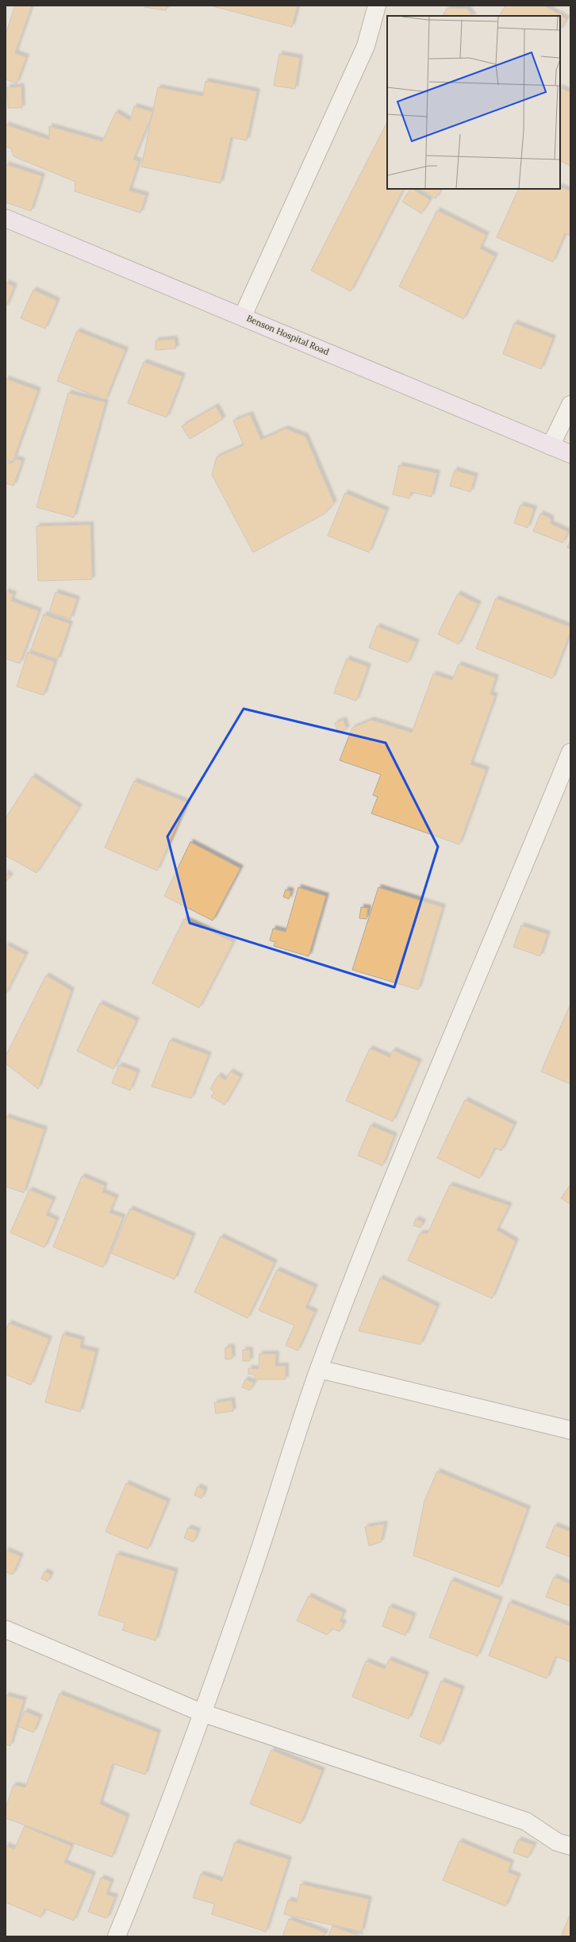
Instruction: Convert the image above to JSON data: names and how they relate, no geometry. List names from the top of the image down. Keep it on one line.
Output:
{"streets":{"street":["Benson Hospital Road"]}}
